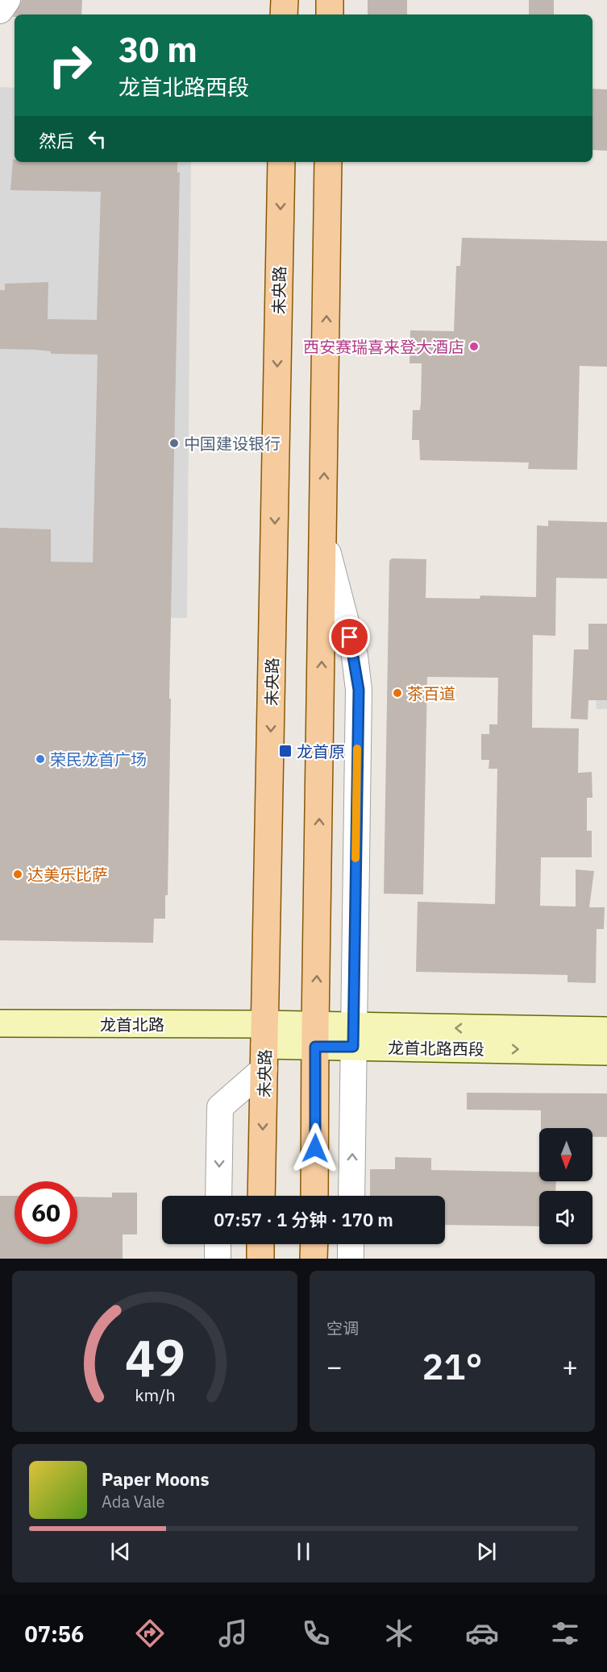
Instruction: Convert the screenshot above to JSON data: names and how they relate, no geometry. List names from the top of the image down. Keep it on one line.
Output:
{"streets":{"main road":["未央路"],"street":["龙首北路","龙首北路西段"]},"crossings":[["未央路","龙首北路"],["未央路","龙首北路西段"],["龙首北路","龙首北路西段"]],"places":{"other":["西安赛瑞喜来登大酒店","中国建设银行","茶百道","荣民龙首广场","达美乐比萨"],"transit":["龙首原"]},"north":"bottom","page":{"turn":["30 m","龙首北路西段"],"then":"然后","limit":"60","trip":"07:57 · 1 分钟 · 170 m","tile":"空调","heat":["−","21°","+"],"song":["Paper Moons","Ada Vale"],"tabs":"07:56","gauge":["49","km/h"]}}
